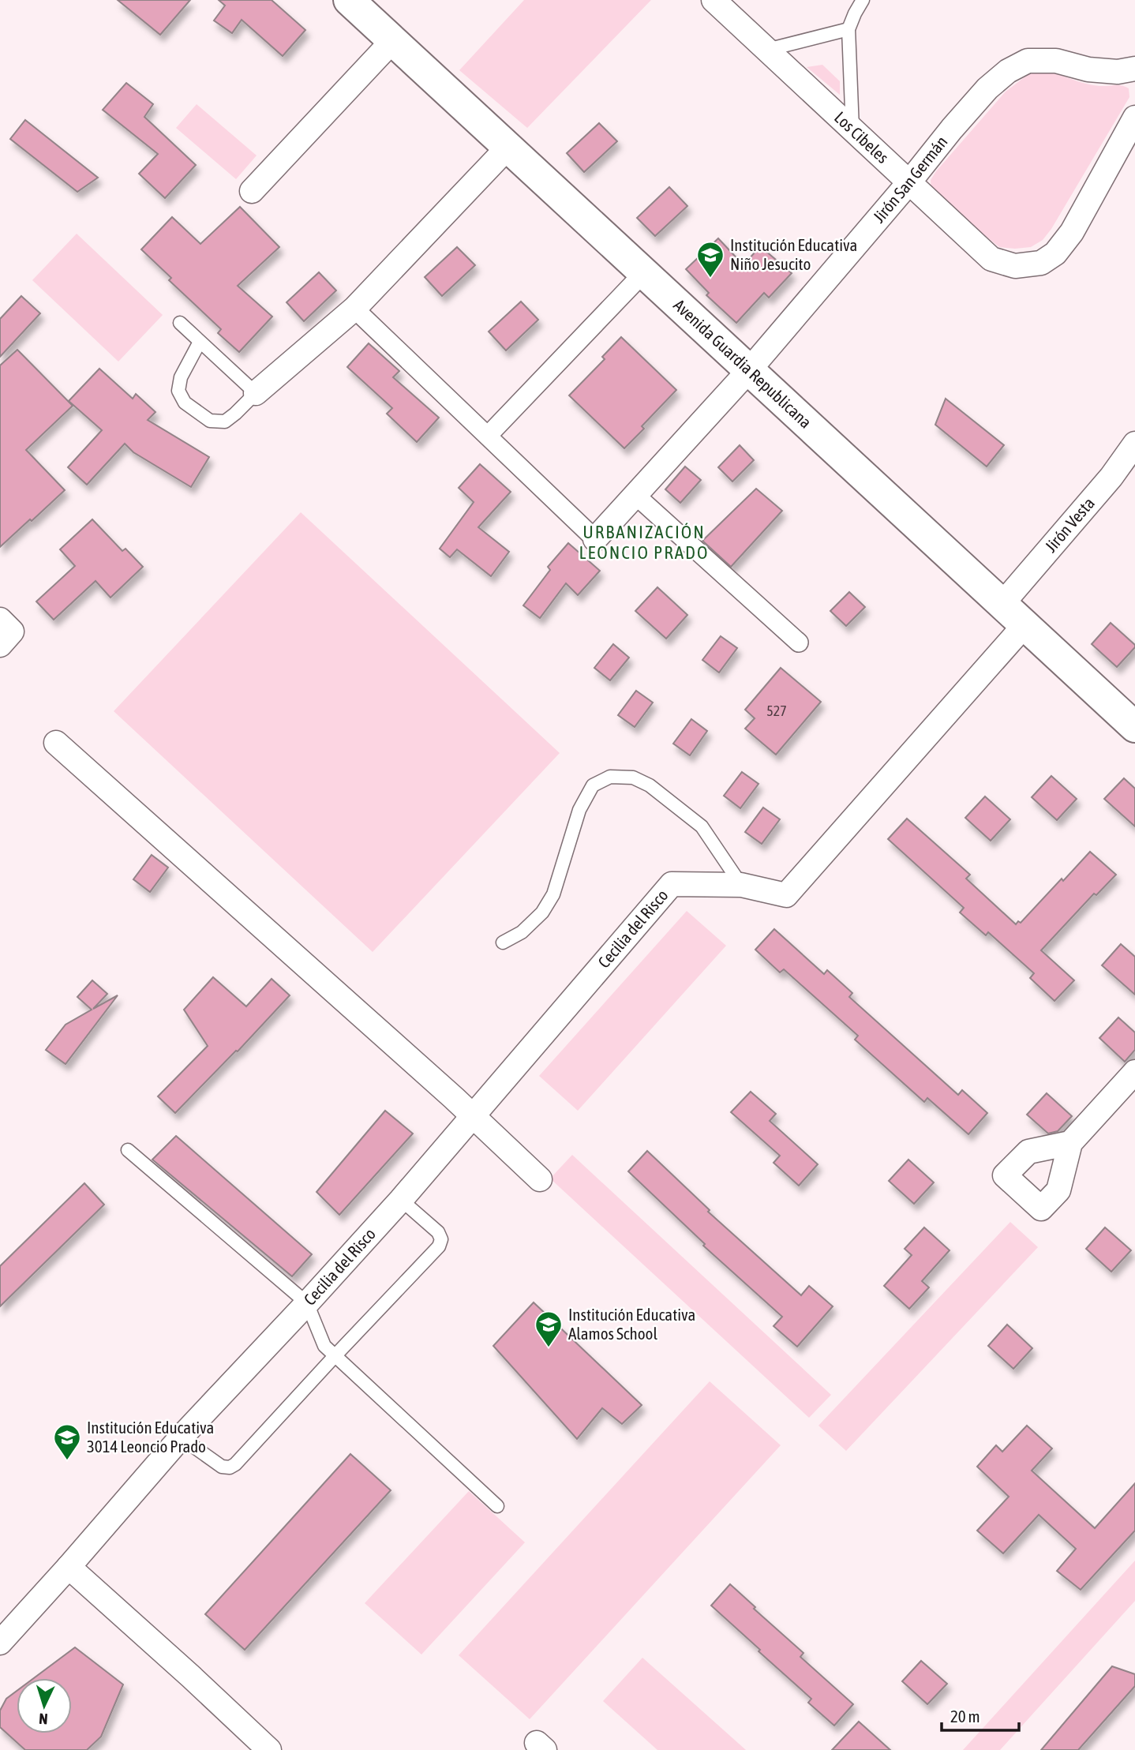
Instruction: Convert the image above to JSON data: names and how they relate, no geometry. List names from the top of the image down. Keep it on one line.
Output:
{"streets":{"street":["Los Cibeles","Jirón San Germán","Avenida Guardia Republicana","Jirón Vesta","Cecilia del Risco"]},"crossings":[["Los Cibeles","Jirón San Germán"],["Jirón San Germán","Avenida Guardia Republicana"],["Avenida Guardia Republicana","Jirón Vesta"]],"districts":["URBANIZACIÓN LEONCIO PRADO"],"places":{"school or university":["Institución Educativa Niño Jesucito","Institución Educativa Alamos School","Institución Educativa 3014 Leoncio Prado"]},"house_numbers":["527"],"scale_bar":"20 m","north":"bottom"}
